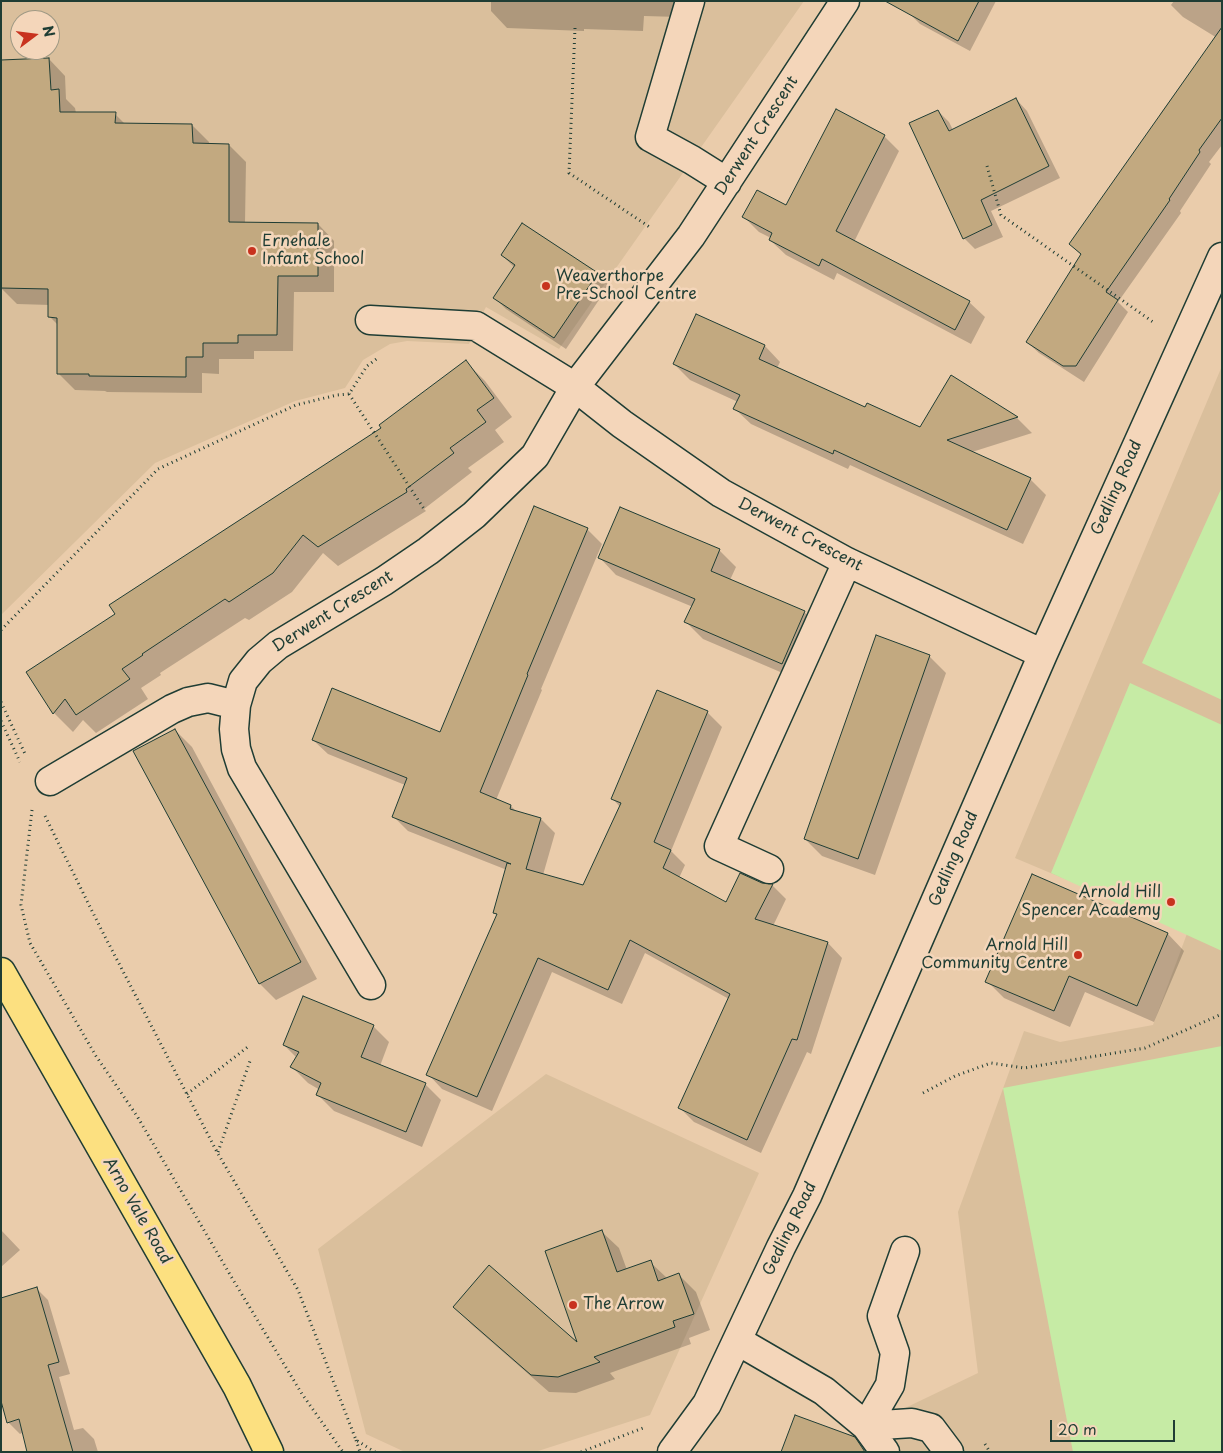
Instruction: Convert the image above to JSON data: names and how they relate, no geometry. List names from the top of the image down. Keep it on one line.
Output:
{"streets":{"main road":["Arno Vale Road"],"street":["Derwent Crescent","Gedling Road"]},"crossings":[["Derwent Crescent","Gedling Road"]],"places":["Ernehale Infant School","Weaverthorpe Pre-School Centre","Arnold Hill Spencer Academy","Arnold Hill Community Centre","The Arrow"],"scale_bar":"20 m","north":"right"}
